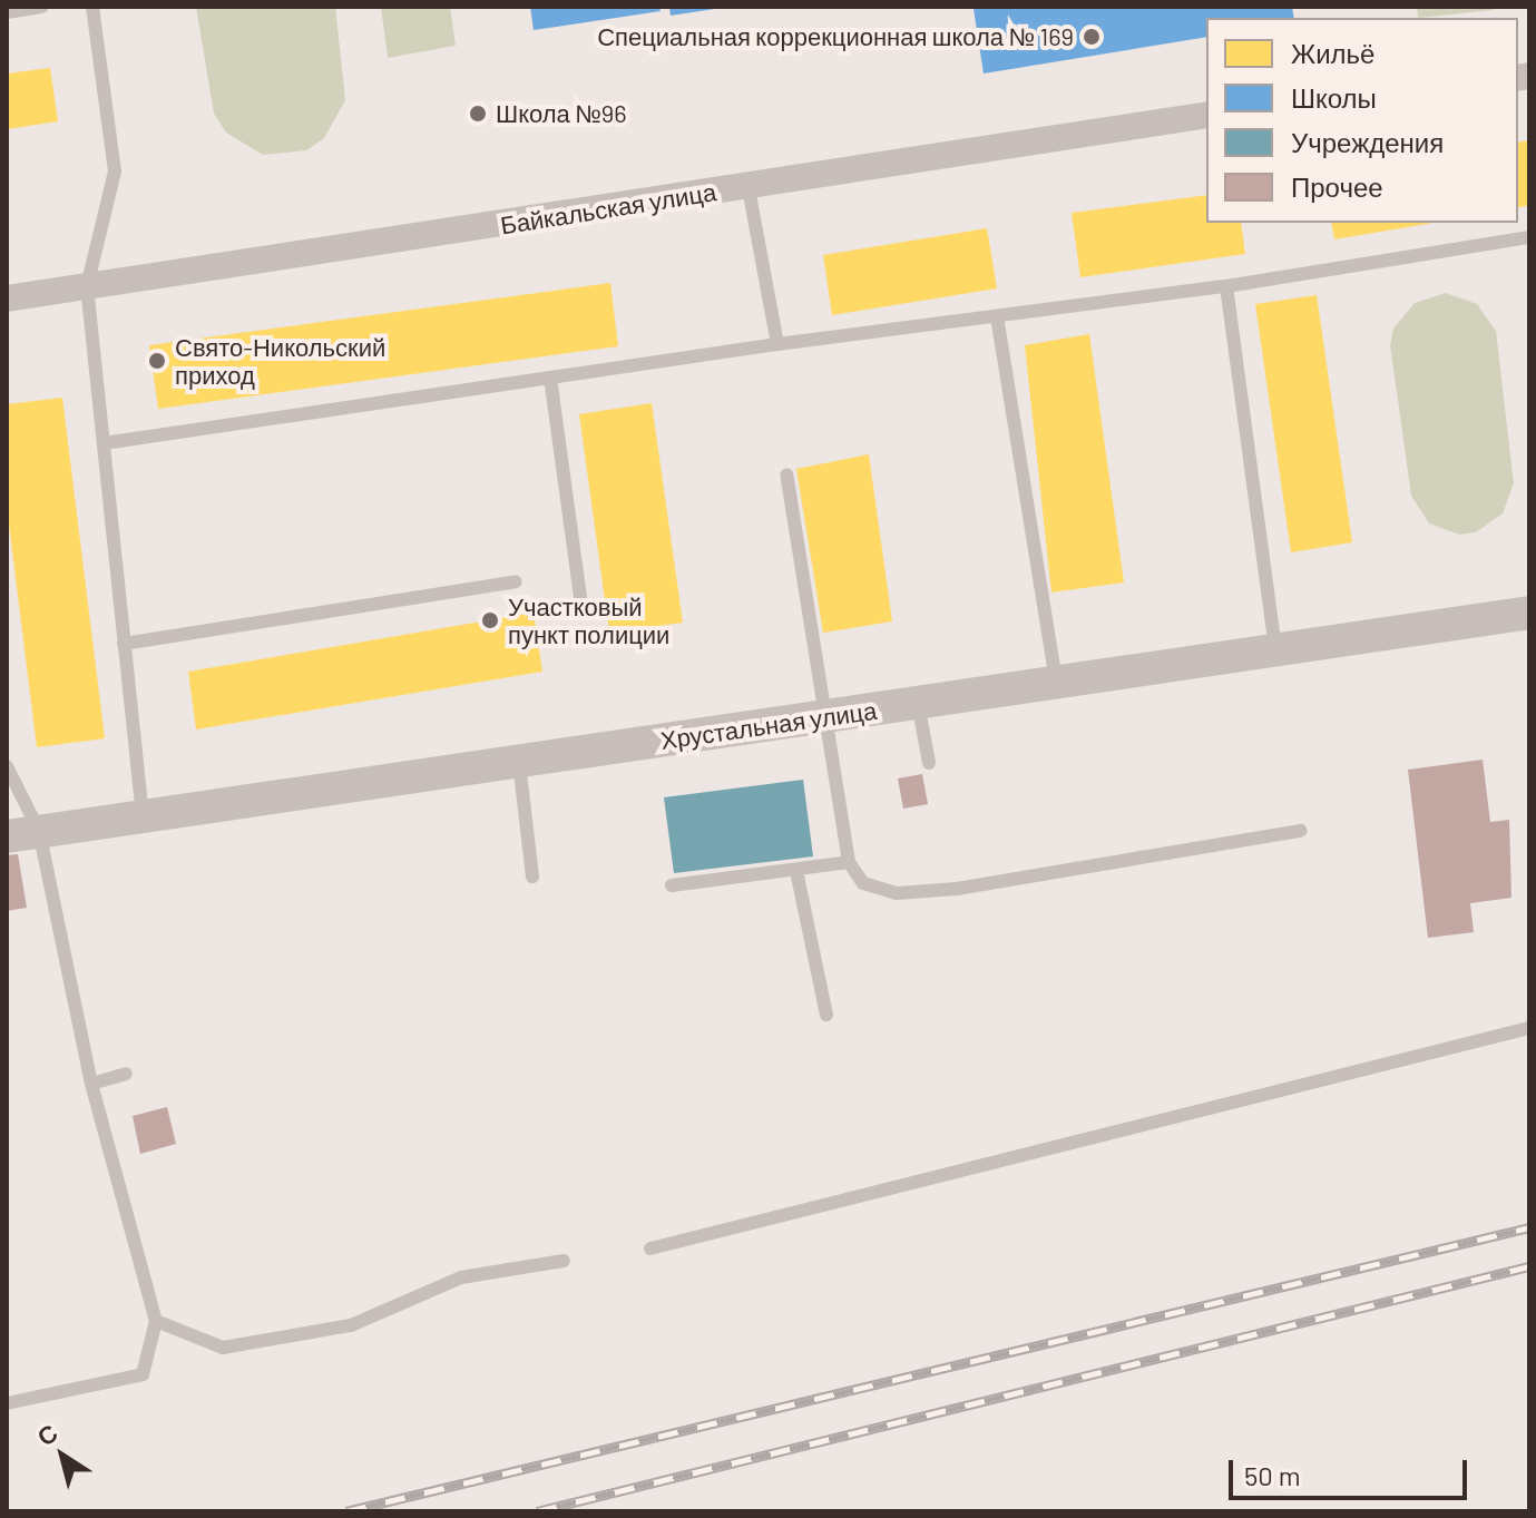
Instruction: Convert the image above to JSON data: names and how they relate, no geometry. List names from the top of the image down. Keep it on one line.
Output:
{"streets":{"street":["Байкальская улица","Хрустальная улица"]},"places":["Специальная коррекционная школа № 169","Школа №96","Свято-Никольский приход","Участковый пункт полиции"],"legend":["Жильё","Школы","Учреждения","Прочее"],"scale_bar":"50 m","north":"top left"}
